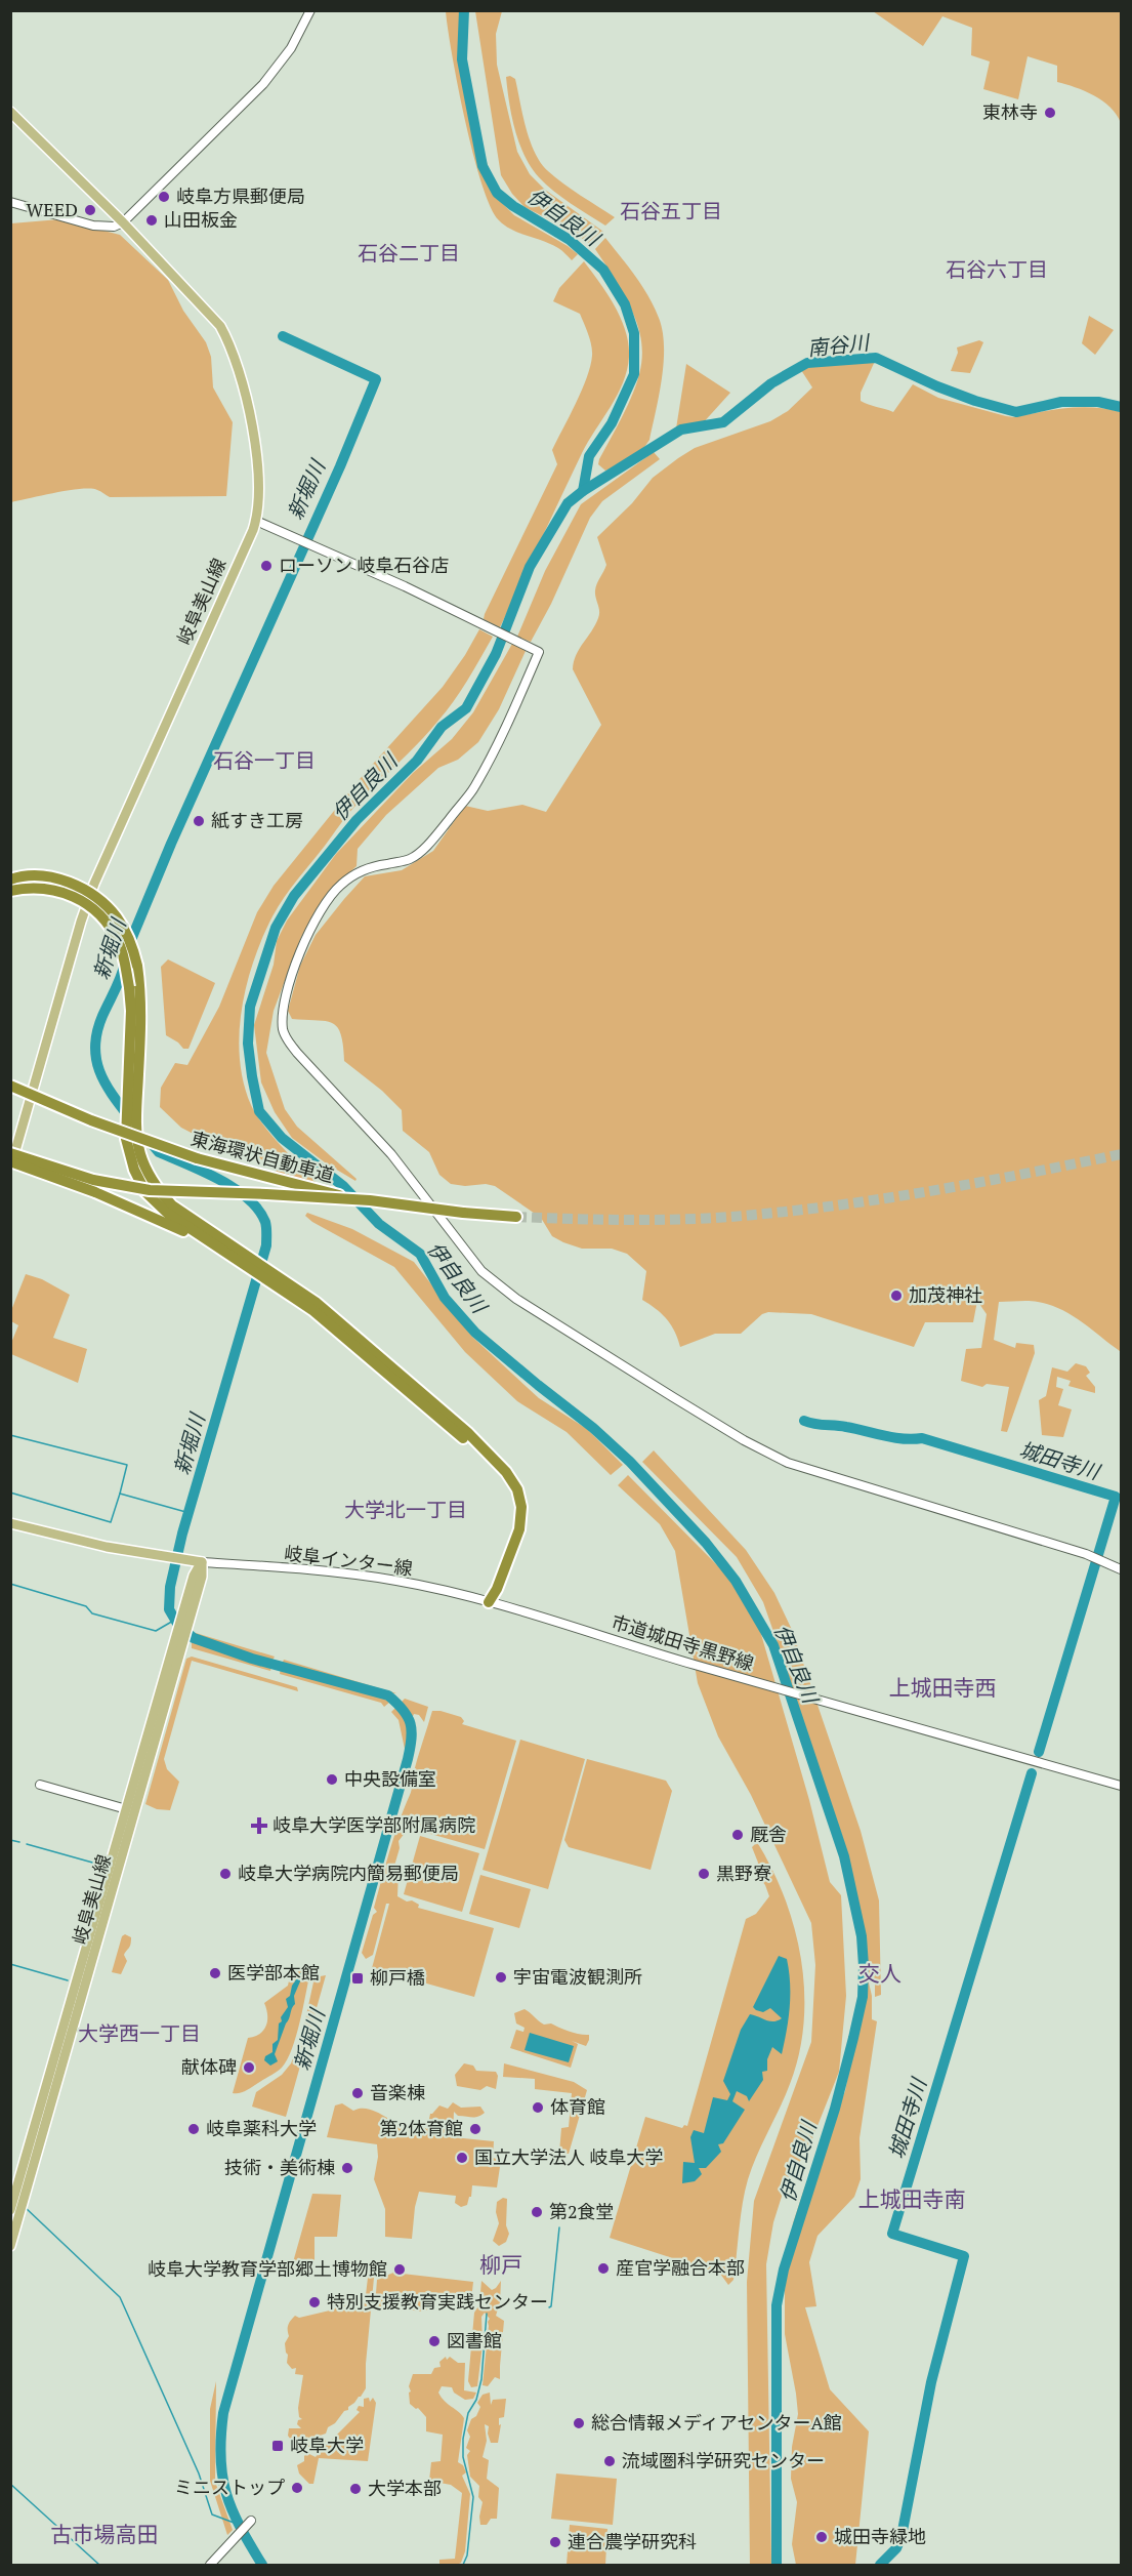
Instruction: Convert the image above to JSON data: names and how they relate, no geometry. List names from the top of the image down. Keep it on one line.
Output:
{"streets":{"highway":["東海環状自動車道"],"main road":["岐阜美山線"],"street":["岐阜インター線","市道城田寺黒野線"]},"crossings":[["岐阜美山線","岐阜インター線"],["岐阜インター線","市道城田寺黒野線"]],"districts":["石谷五丁目","石谷二丁目","石谷六丁目","石谷一丁目","大学北一丁目","上城田寺西","交人","大学西一丁目","上城田寺南","柳戸","古市場高田"],"water":["伊自良川","南谷川","新堀川","城田寺川"],"places":{"other":["東林寺","岐阜方県郵便局","WEED","山田板金","ローソン 岐阜石谷店","紙すき工房","加茂神社","中央設備室","厩舎","岐阜大学病院内簡易郵便局","黒野寮","医学部本館","宇宙電波観測所","献体碑","音楽棟","体育館","岐阜薬科大学","第2体育館","国立大学法人 岐阜大学","技術・美術棟","第2食堂","産官学融合本部","岐阜大学教育学部郷土博物館","特別支援教育実践センター","図書館","総合情報メディアセンターA館","流域圏科学研究センター","ミニストップ","大学本部","城田寺緑地","連合農学研究科"],"health":["岐阜大学医学部附属病院"],"transit":["柳戸橋","岐阜大学"]}}
